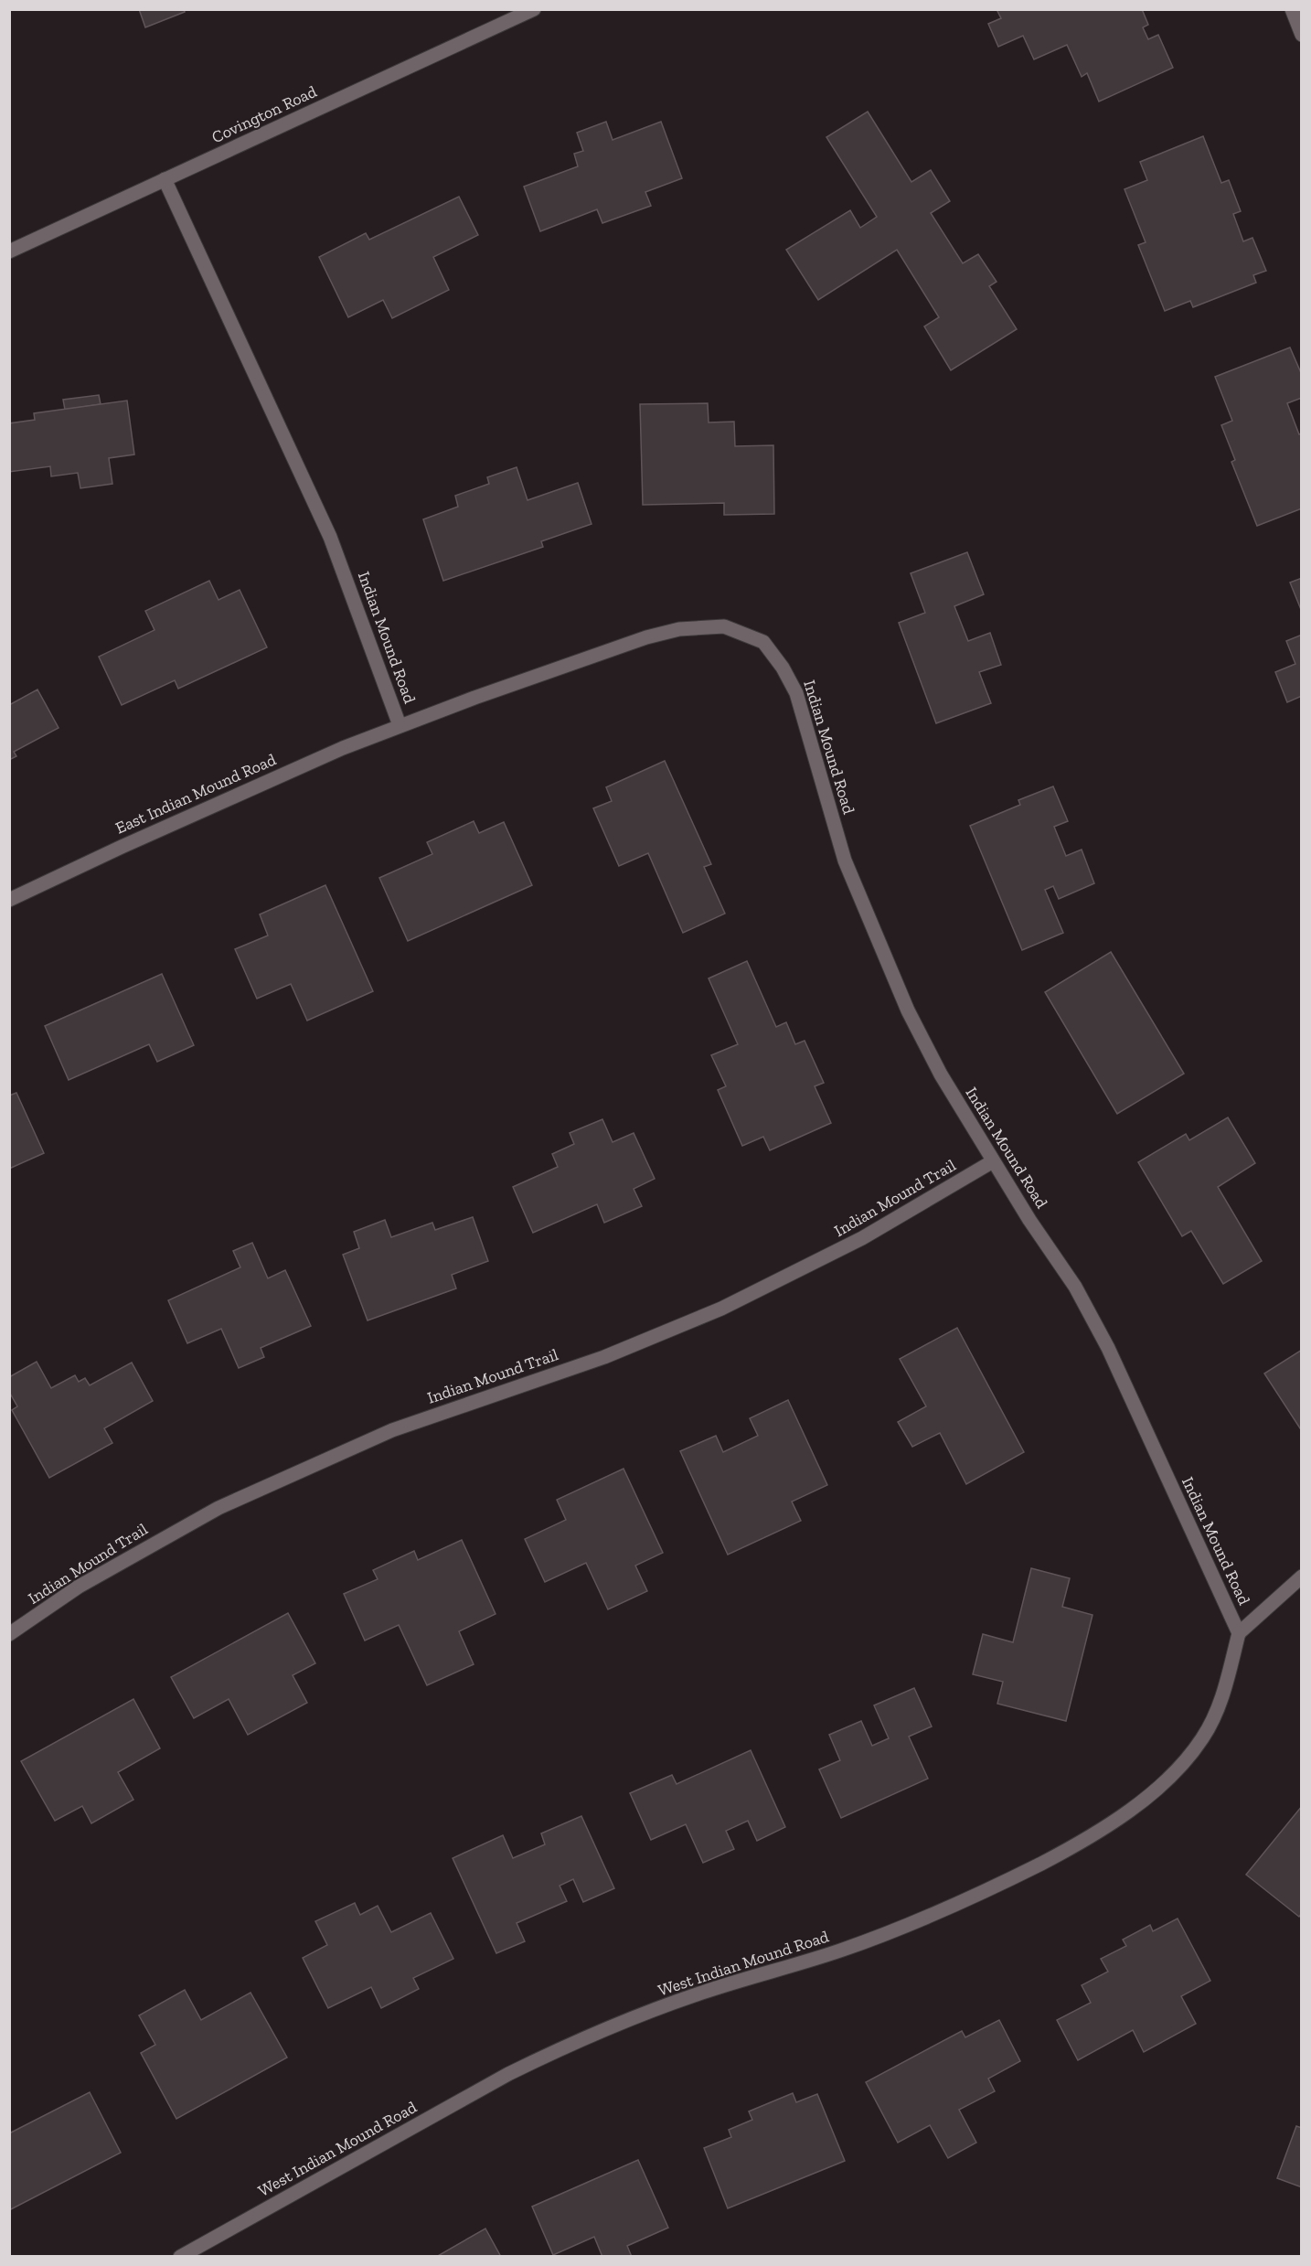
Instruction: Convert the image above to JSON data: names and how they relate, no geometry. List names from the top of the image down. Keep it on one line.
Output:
{"streets":{"street":["Covington Road","Indian Mound Road","East Indian Mound Road","Indian Mound Trail","West Indian Mound Road"]},"crossings":[["Covington Road","Indian Mound Road"],["Indian Mound Road","East Indian Mound Road"],["Indian Mound Road","Indian Mound Trail"],["Indian Mound Road","West Indian Mound Road"]]}
